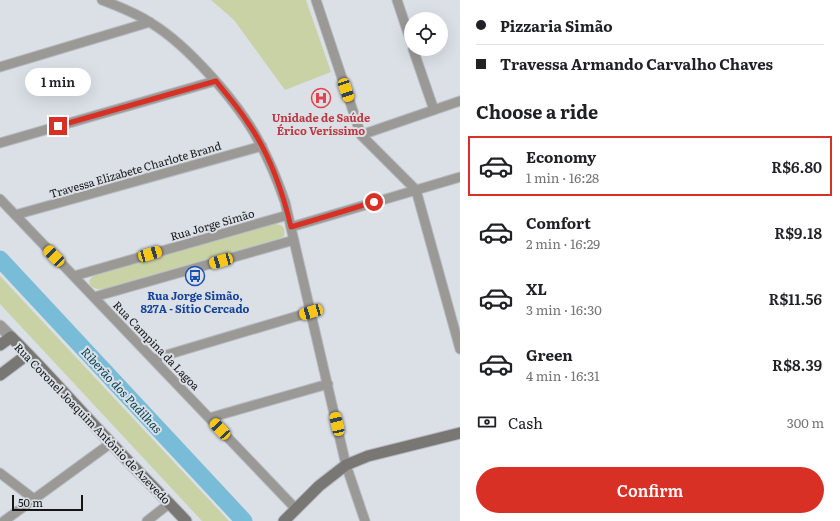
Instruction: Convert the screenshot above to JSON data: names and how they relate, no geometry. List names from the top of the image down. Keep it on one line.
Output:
{"streets":{"main road":["Rua Coronel Joaquim Antônio de Azevedo"],"street":["Travessa Elizabete Charlote Brand","Rua Jorge Simão","Rua Campina da Lagoa"]},"crossings":[["Travessa Elizabete Charlote Brand","Rua Campina da Lagoa"],["Rua Jorge Simão","Rua Campina da Lagoa"]],"water":["Riberão dos Padilhas"],"places":{"hospital":["Unidade de Saúde Érico Veríssimo"],"bus stop":["Rua Jorge Simão, 827A - Sítio Cercado"]},"scale_bar":"50 m","page":{"banner":["Pizzaria Simão","Travessa Armando Carvalho Chaves"],"bubble":"1 min","heading":"Choose a ride","list":[{"name":"Economy","note":"1 min · 16:28","value":"R$6.80"},{"name":"Comfort","note":"2 min · 16:29","value":"R$9.18"},{"name":"XL","note":"3 min · 16:30","value":"R$11.56"},{"name":"Green","note":"4 min · 16:31","value":"R$8.39"}],"pay":["Cash","300 m"],"buttons":"Confirm","scale":"50 m"}}
